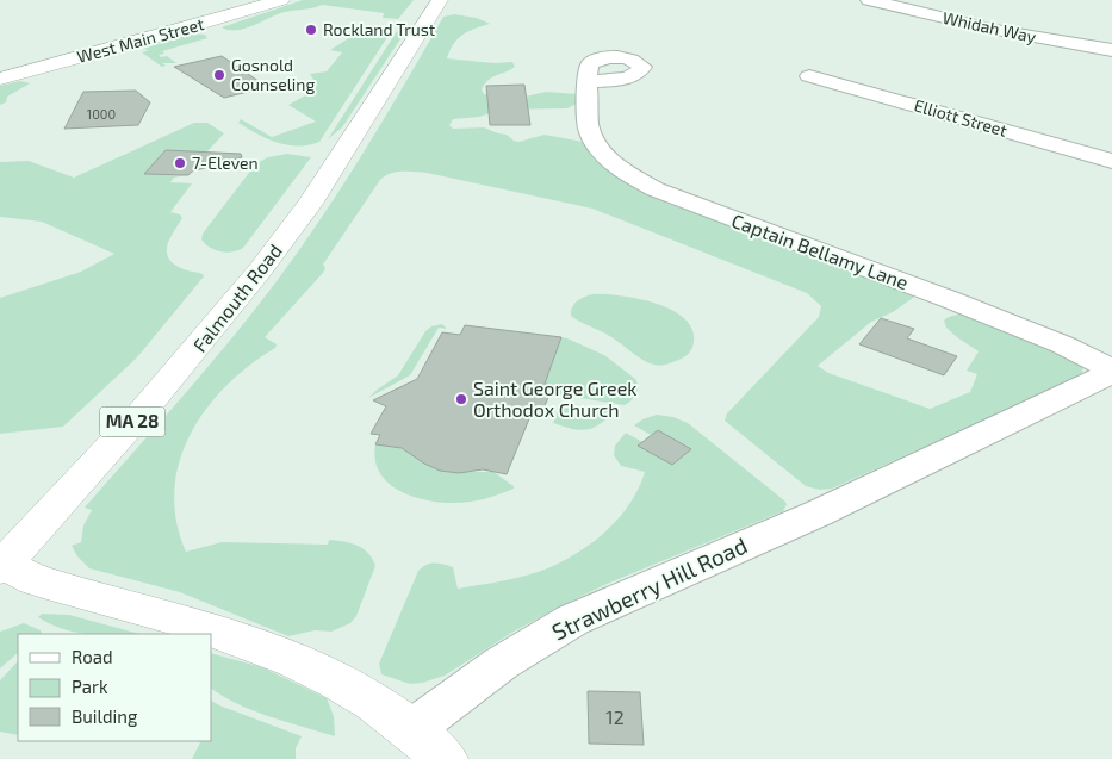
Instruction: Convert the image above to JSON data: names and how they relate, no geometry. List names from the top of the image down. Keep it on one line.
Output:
{"streets":{"main road":["West Main Street","Falmouth Road","MA 28","Strawberry Hill Road"],"street":["Whidah Way","Elliott Street","Captain Bellamy Lane"]},"crossings":[["Captain Bellamy Lane","Strawberry Hill Road"],["Falmouth Road","Strawberry Hill Road"]],"places":["Rockland Trust","Gosnold Counseling","7-Eleven","Saint George Greek Orthodox Church"],"house_numbers":["1000","12"],"legend":["Road","Park","Building"]}
